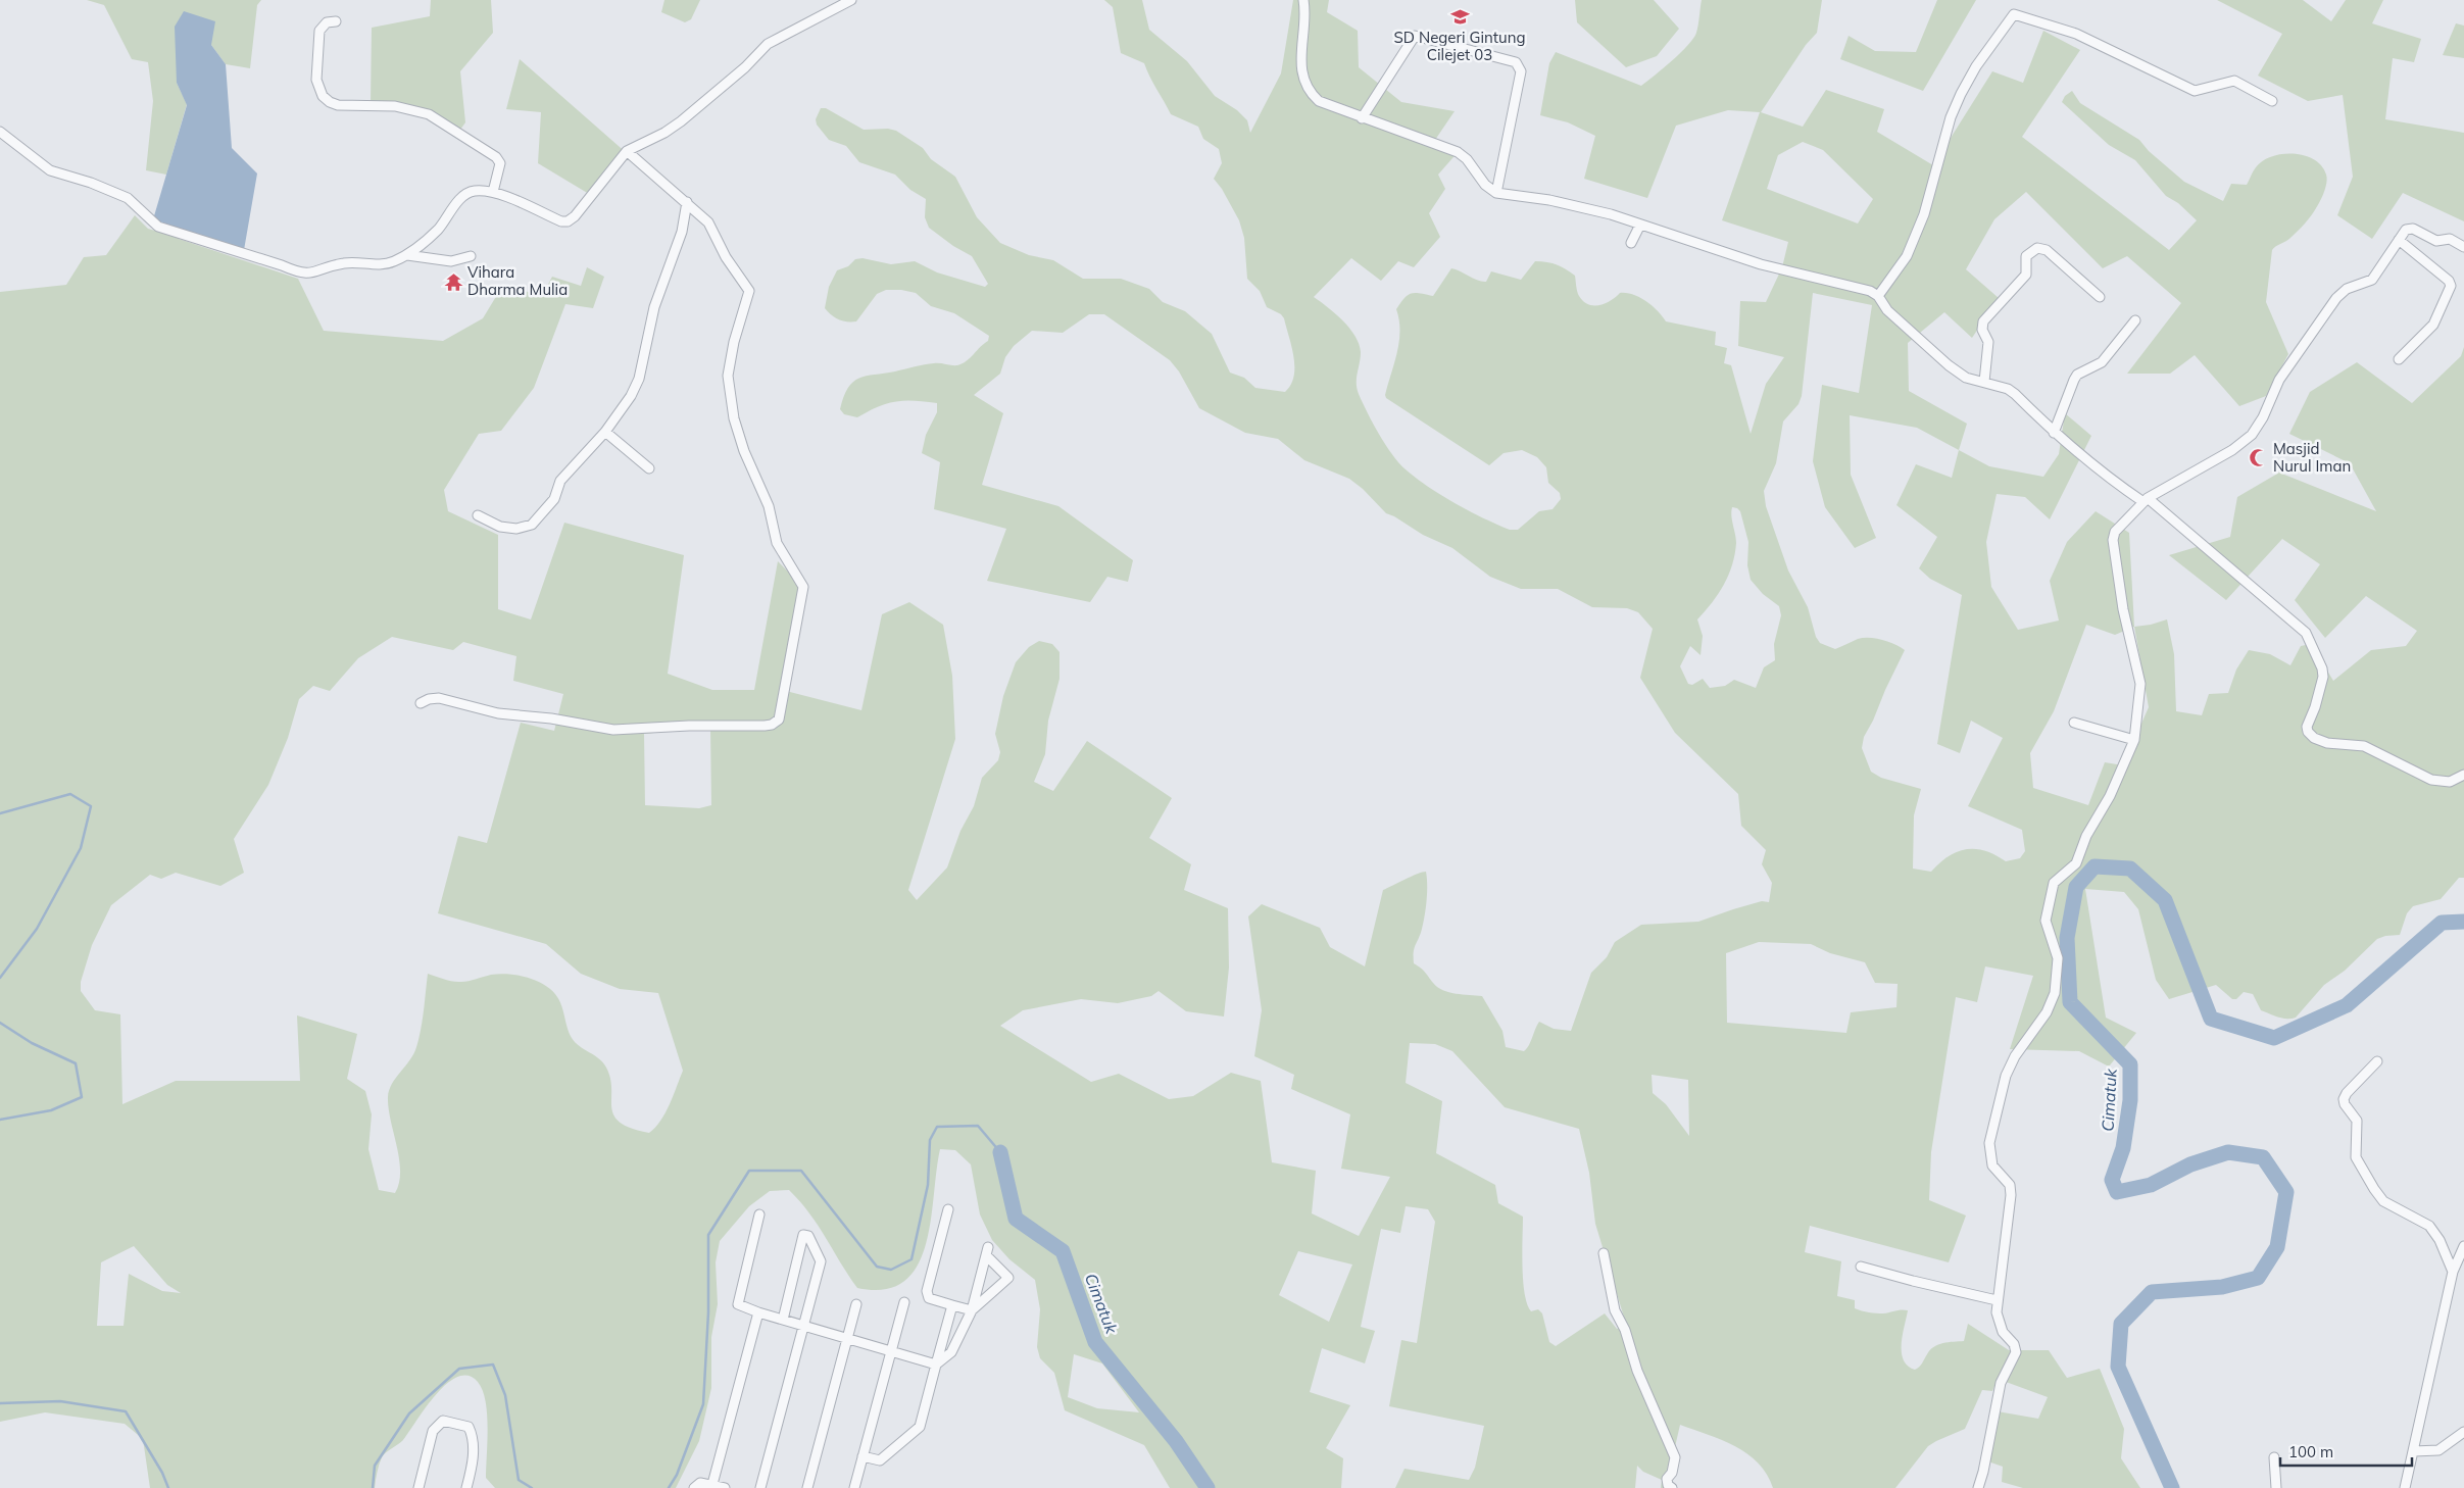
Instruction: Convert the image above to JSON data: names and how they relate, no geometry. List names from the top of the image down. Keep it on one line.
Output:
{"water":["Cimatuk"],"places":{"school or university":["SD Negeri Gintung Cilejet 03"],"temple":["Vihara Dharma Mulia"],"mosque":["Masjid Nurul Iman"]},"scale_bar":"100 m"}
